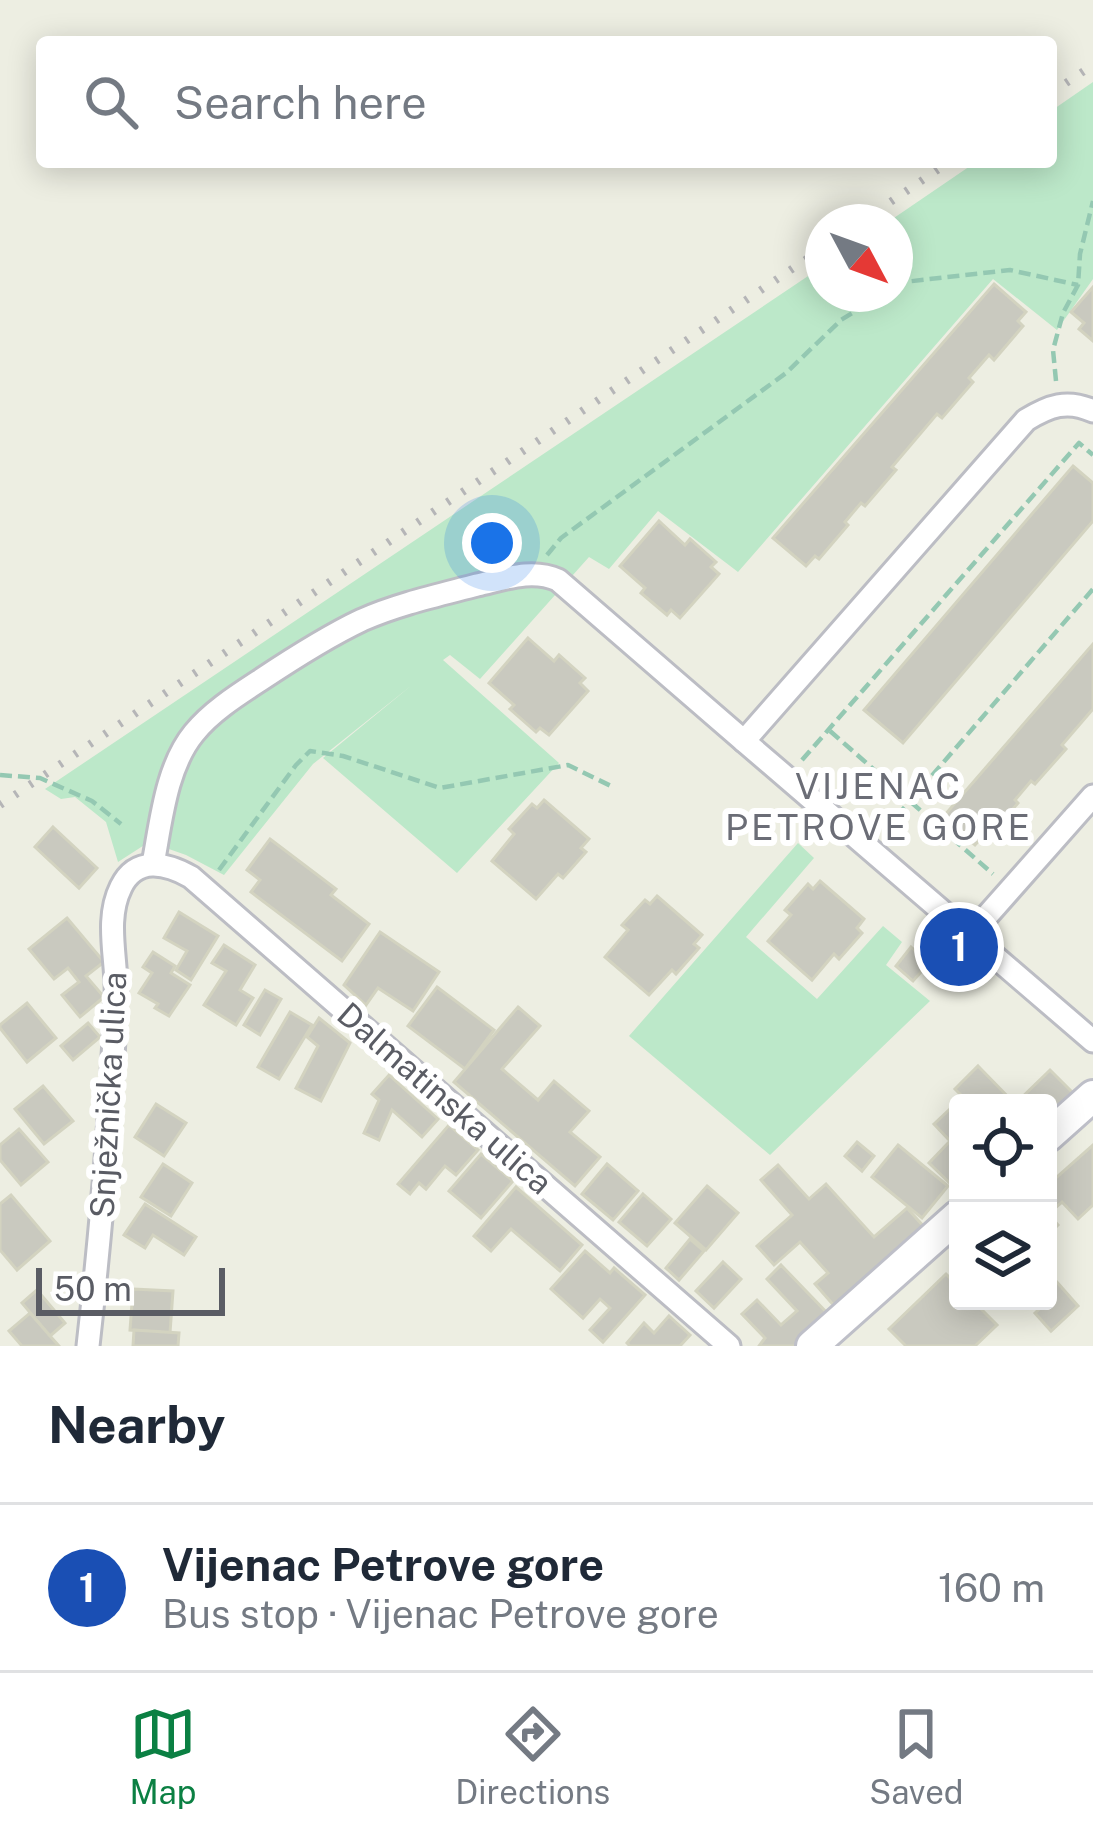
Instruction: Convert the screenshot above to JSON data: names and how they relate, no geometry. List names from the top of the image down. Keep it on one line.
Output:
{"streets":{"street":["Snježnička ulica","Dalmatinska ulica"]},"crossings":[["Snježnička ulica","Dalmatinska ulica"]],"districts":["VIJENAC PETROVE GORE"],"scale_bar":"50 m","north":"bottom right","page":{"search":"Search here","pins":"1","scale":"50 m","heading":"Nearby","list":[{"mark":"1","name":"Vijenac Petrove gore","note":"Bus stop · Vijenac Petrove gore","value":"160 m"}],"nav":["Map","Directions","Saved"]}}
